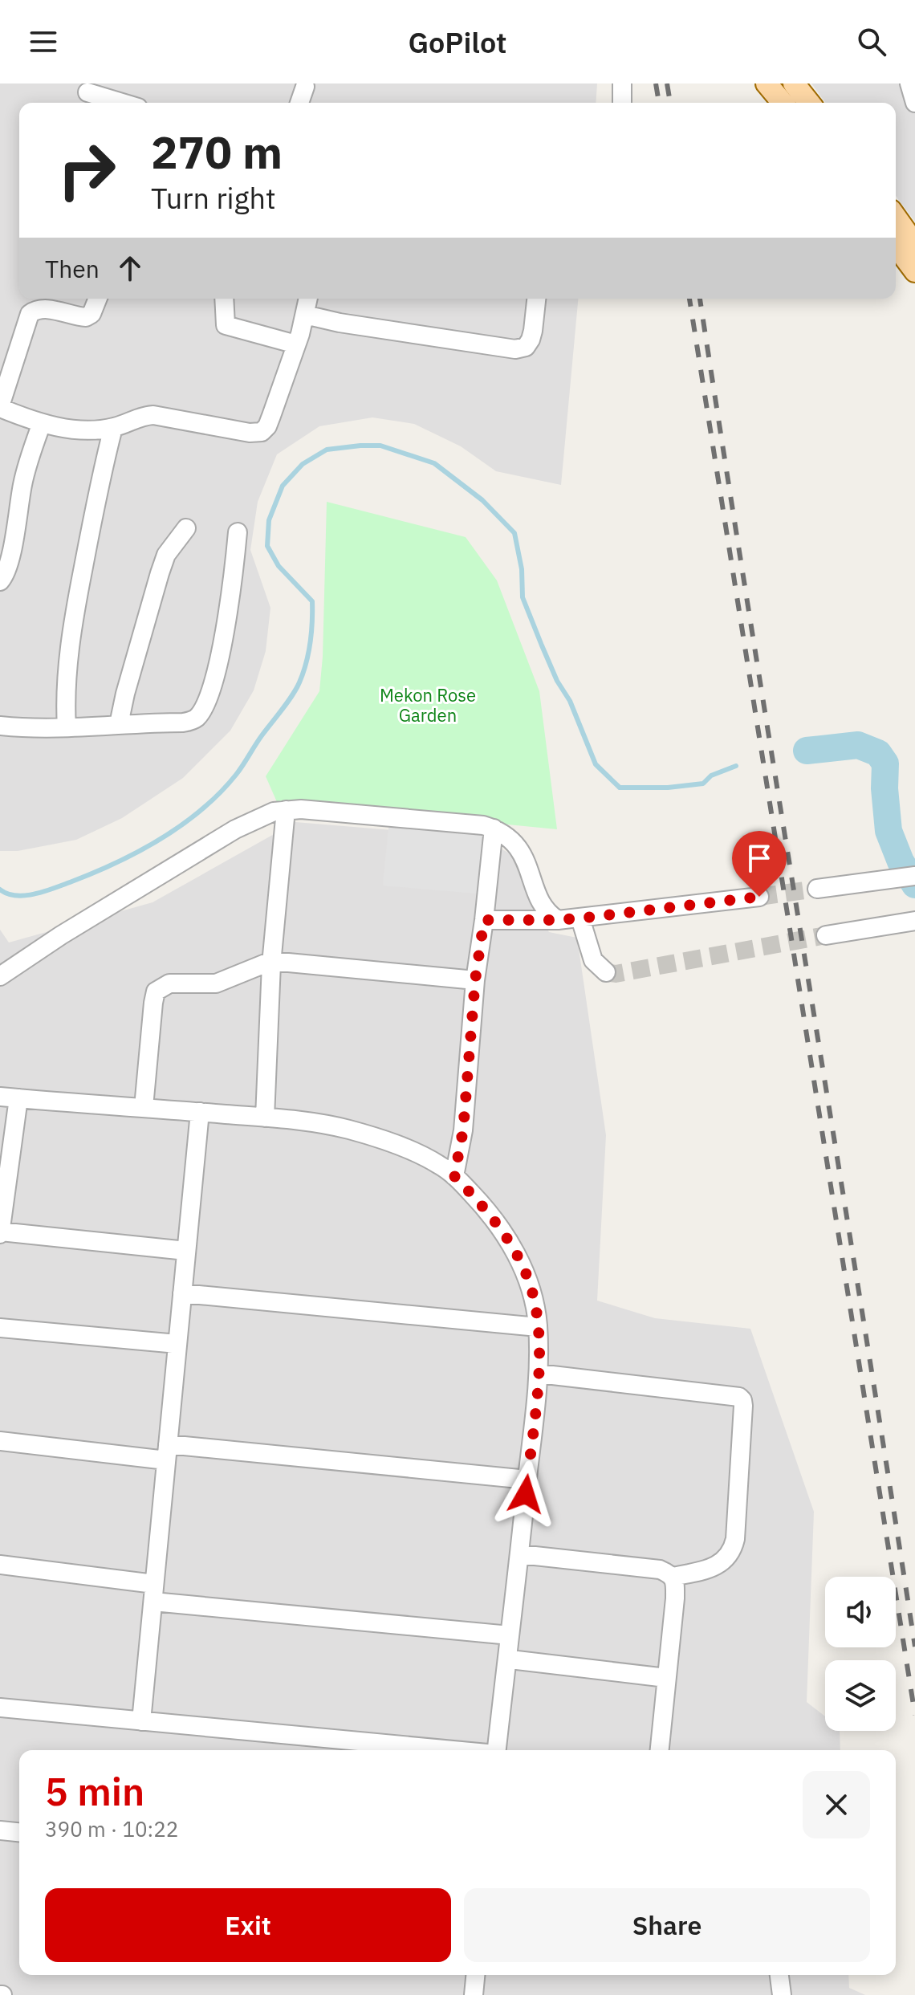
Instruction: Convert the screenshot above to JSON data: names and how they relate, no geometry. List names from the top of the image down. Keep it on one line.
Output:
{"parks":["Mekon Rose Garden"],"page":{"header":"GoPilot","turn":["270 m","Turn right"],"then":"Then","heading":["5 min","390 m · 10:22"],"buttons":["Exit","Share"]}}
